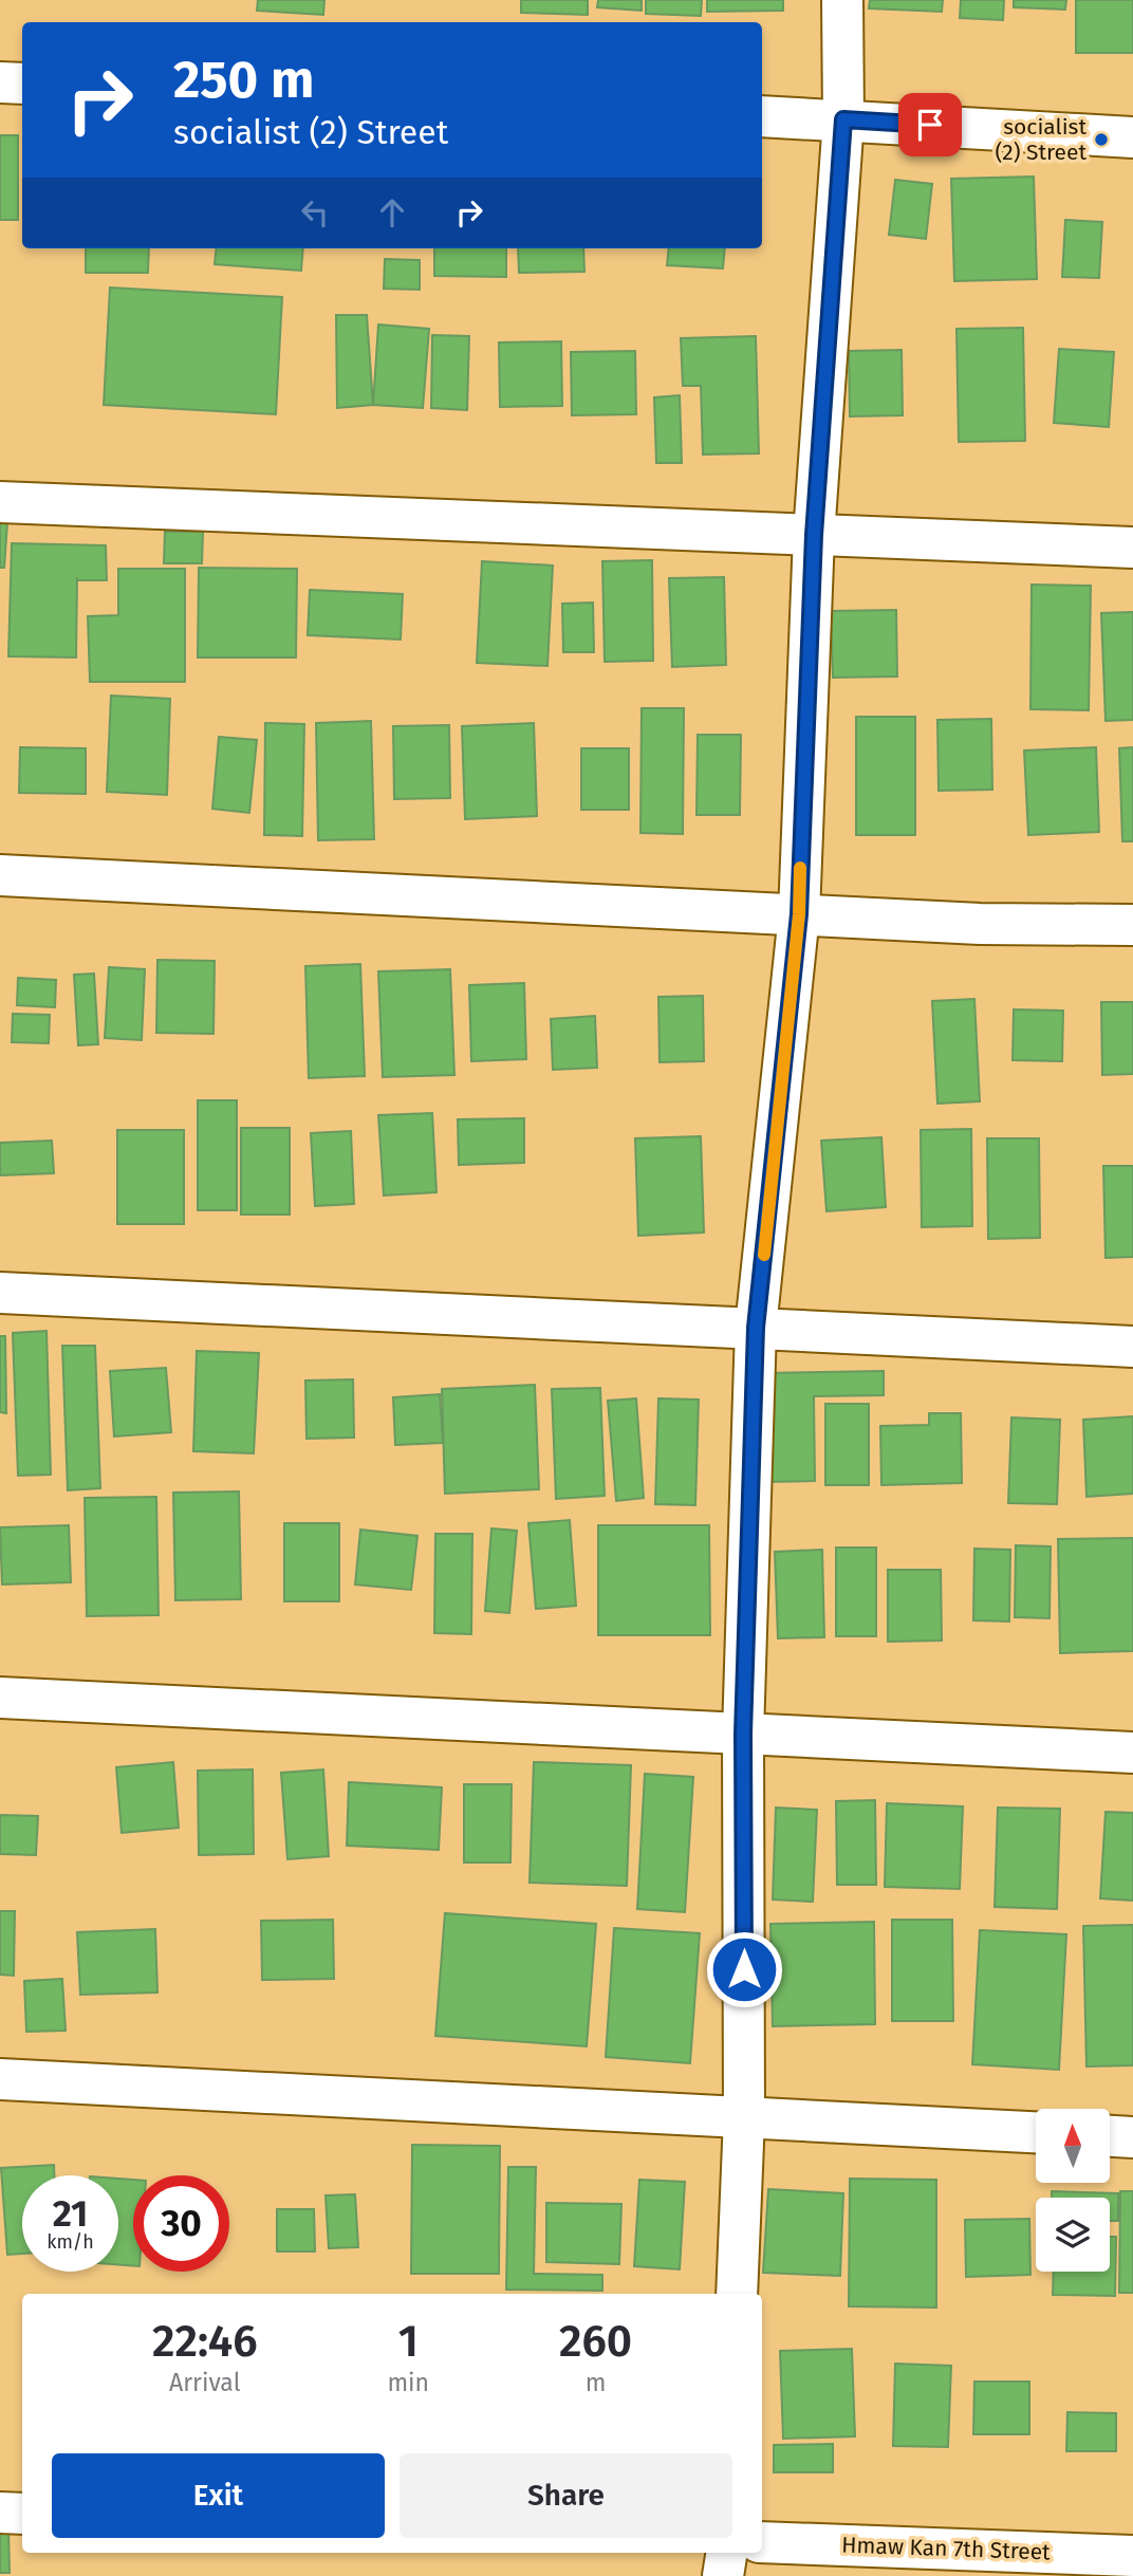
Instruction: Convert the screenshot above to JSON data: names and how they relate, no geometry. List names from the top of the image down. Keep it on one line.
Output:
{"streets":{"street":["Hmaw Kan 7th Street"]},"places":["socialist (2) Street"],"north":"top","page":{"turn":["250 m","socialist (2) Street"],"speed":"21 km/h","limit":"30","eta":["22:46","Arrival","1","min","260","m"],"buttons":["Exit","Share"]}}
